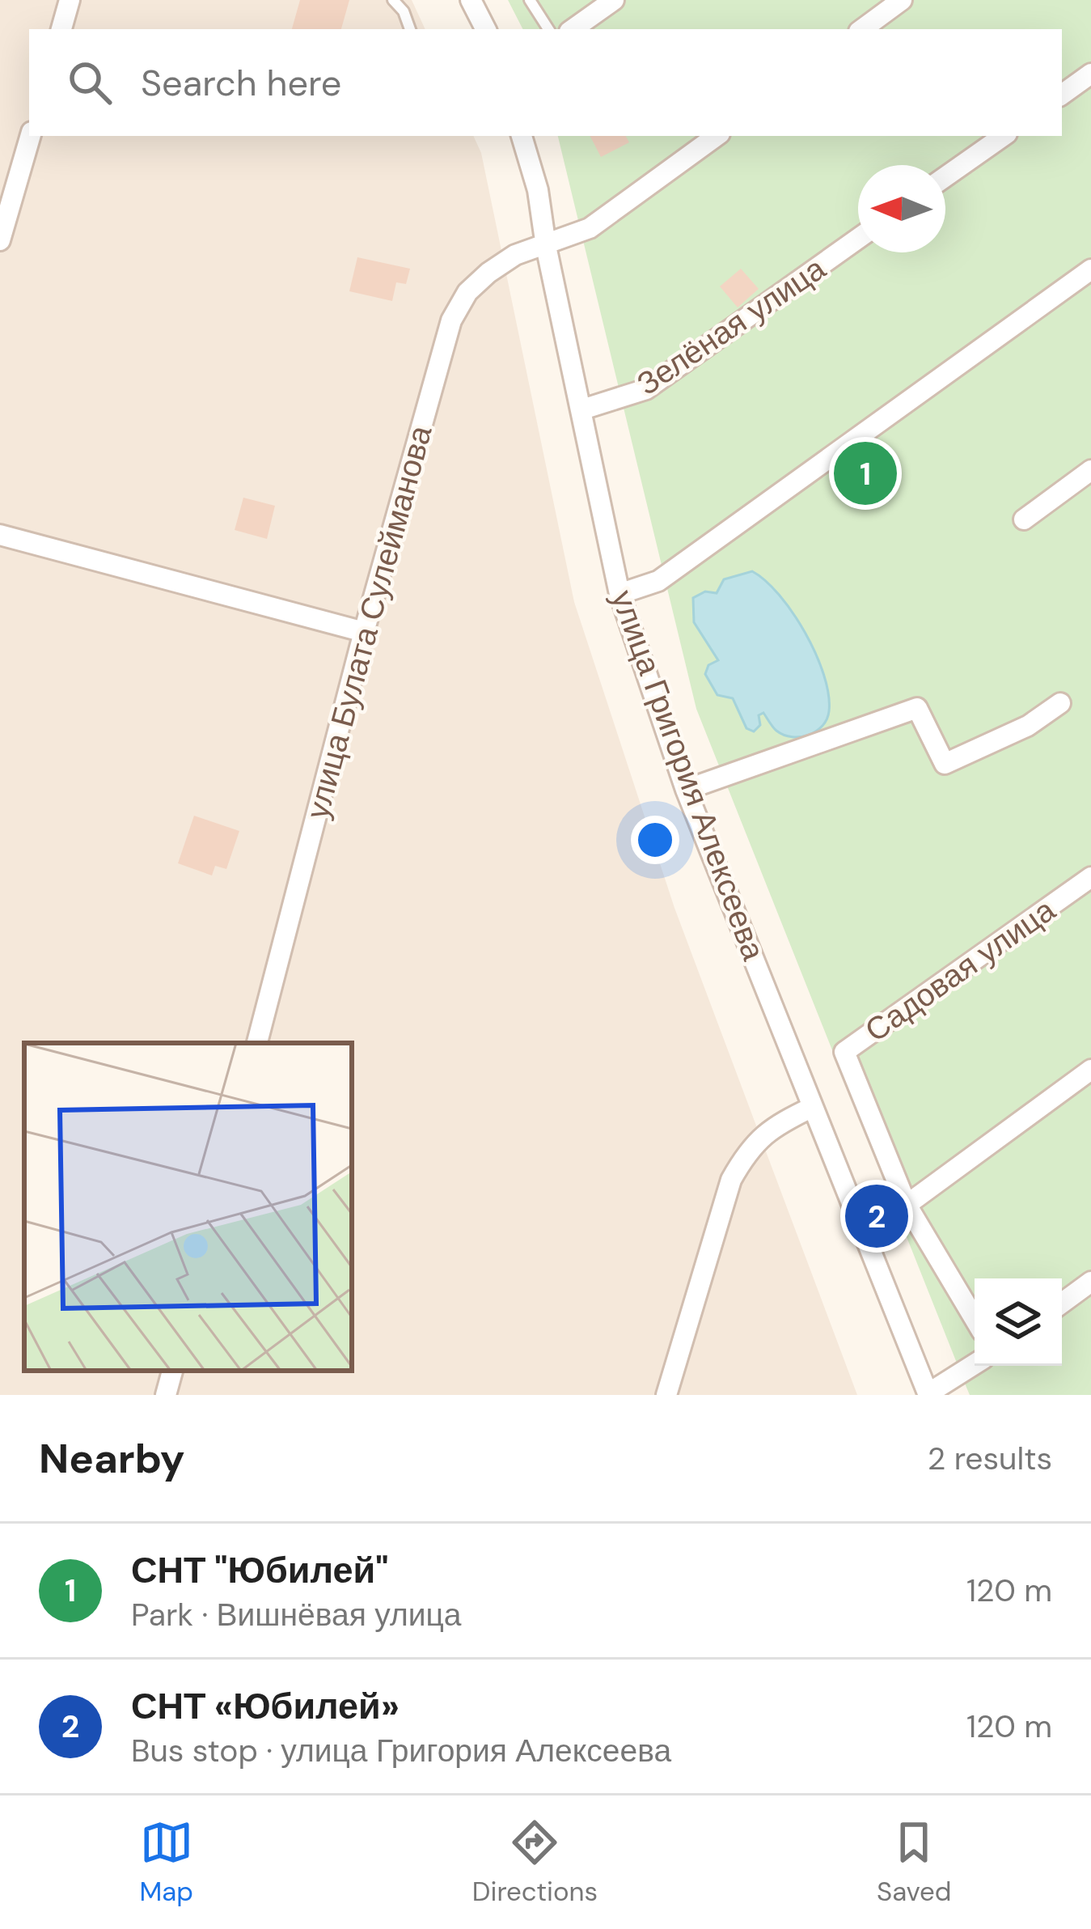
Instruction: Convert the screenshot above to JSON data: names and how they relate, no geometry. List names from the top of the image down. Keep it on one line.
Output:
{"streets":{"street":["Зелёная улица","улица Булата Сулейманова","улица Григория Алексеева","Садовая улица"]},"crossings":[["Зелёная улица","улица Григория Алексеева"],["улица Булата Сулейманова","улица Григория Алексеева"]],"north":"left","page":{"search":"Search here","pins":["1","2"],"heading":["Nearby","2 results"],"list":[{"mark":"1","name":"СНТ \"Юбилей\"","note":"Park · Вишнёвая улица","value":"120 m"},{"mark":"2","name":"СНТ «Юбилей»","note":"Bus stop · улица Григория Алексеева","value":"120 m"}],"nav":["Map","Directions","Saved"]}}
